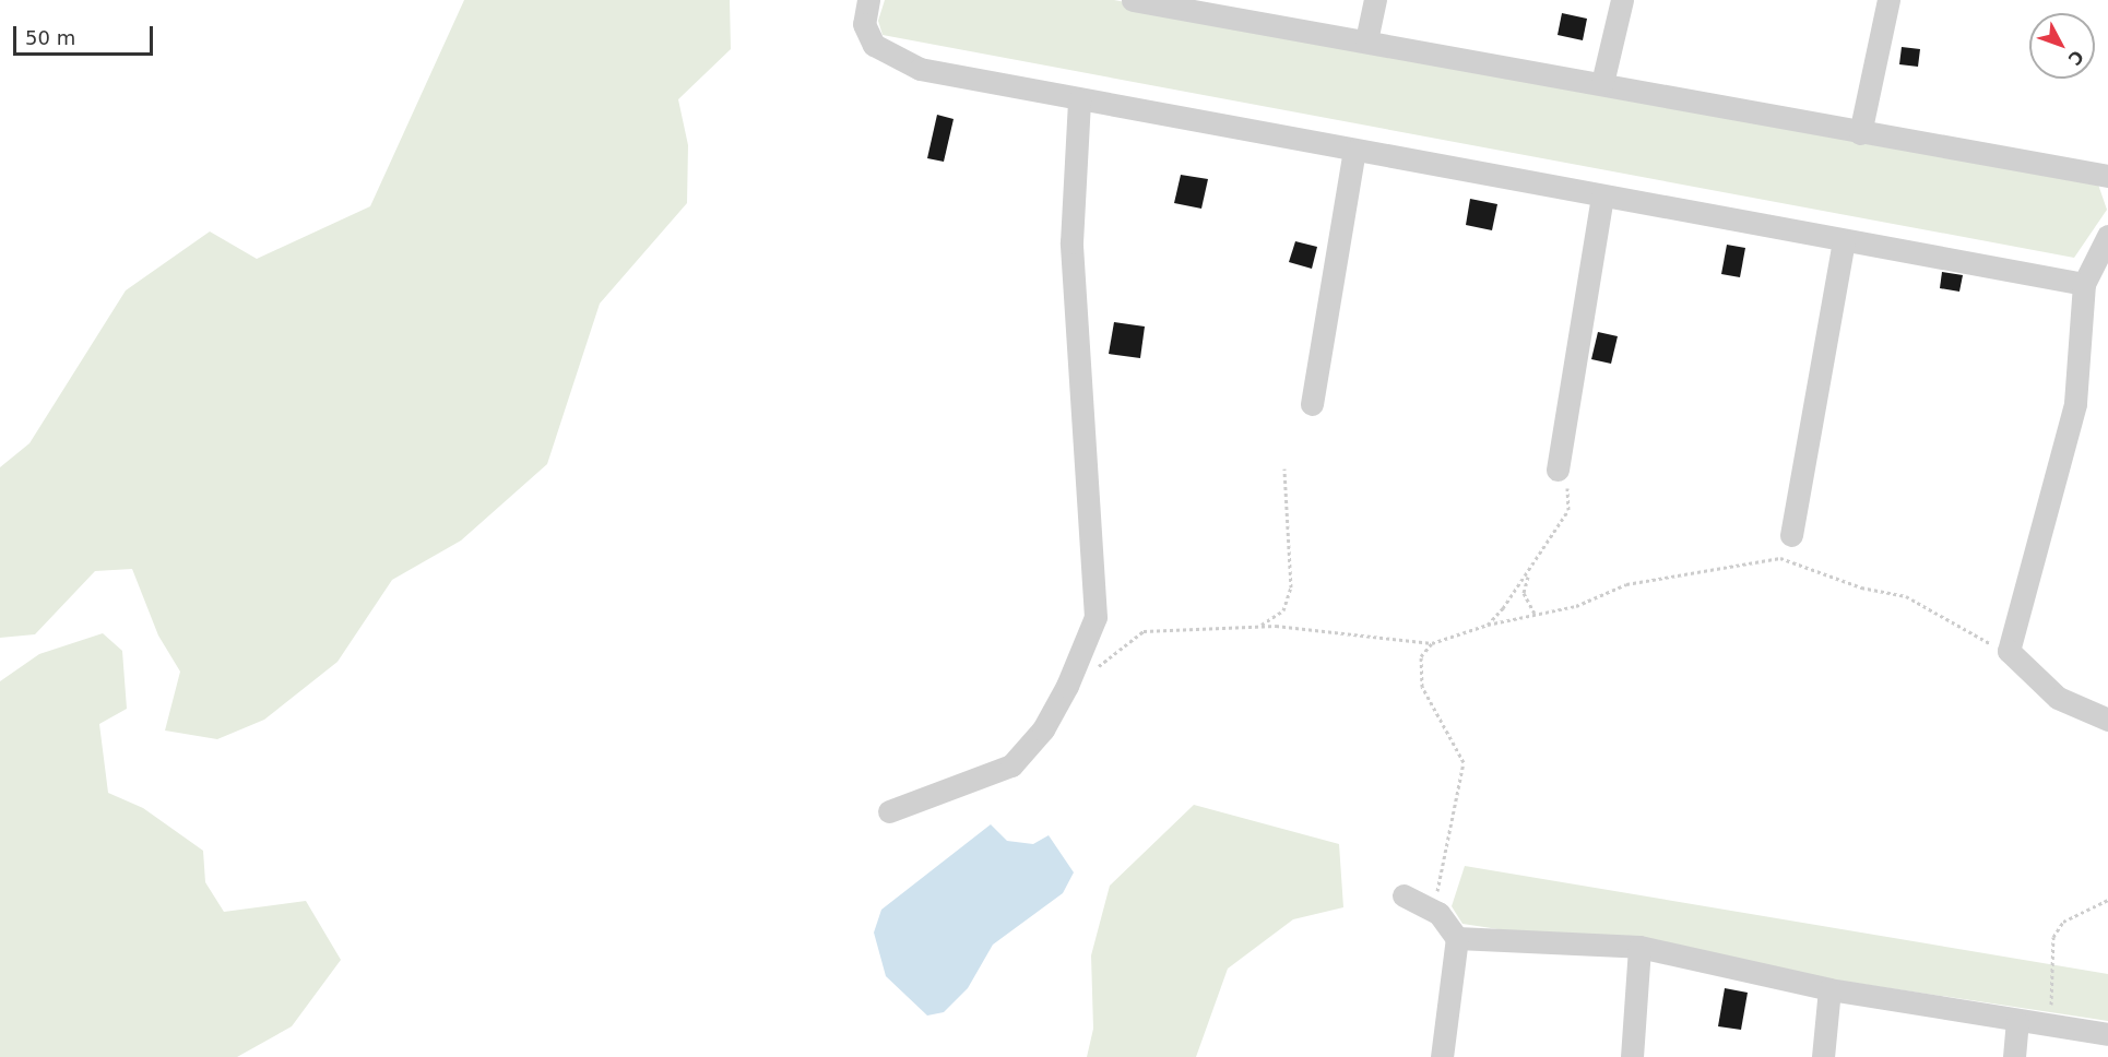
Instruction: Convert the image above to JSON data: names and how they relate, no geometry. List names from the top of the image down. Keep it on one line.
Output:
{"scale_bar":"50 m","north":"bottom right"}
